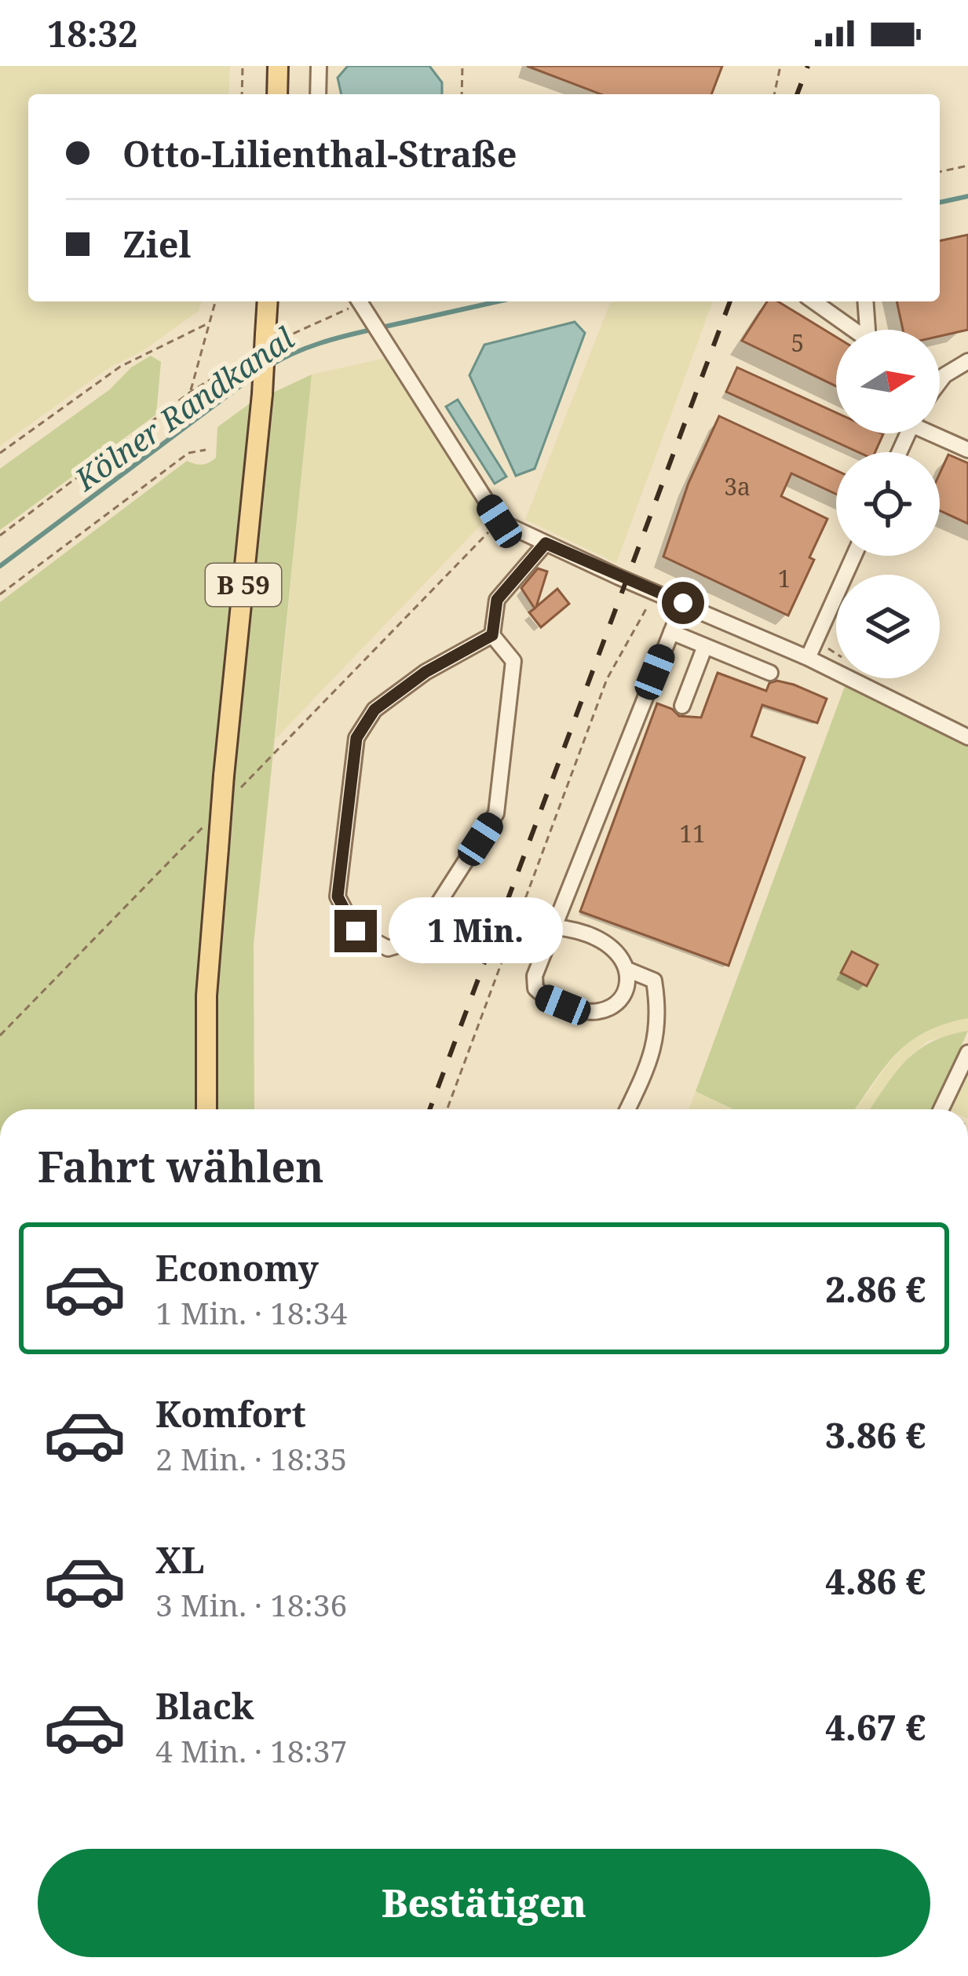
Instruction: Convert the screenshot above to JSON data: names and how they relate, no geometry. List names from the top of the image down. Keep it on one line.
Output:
{"streets":{"main road":["B 59"]},"water":["Kölner Randkanal"],"house_numbers":["5","3a","1","11"],"north":"right","page":{"status":"18:32","banner":["Otto-Lilienthal-Straße","Ziel"],"bubble":"1 Min.","heading":"Fahrt wählen","list":[{"name":"Economy","note":"1 Min. · 18:34","value":"2.86 €"},{"name":"Komfort","note":"2 Min. · 18:35","value":"3.86 €"},{"name":"XL","note":"3 Min. · 18:36","value":"4.86 €"},{"name":"Black","note":"4 Min. · 18:37","value":"4.67 €"}],"buttons":"Bestätigen"}}
